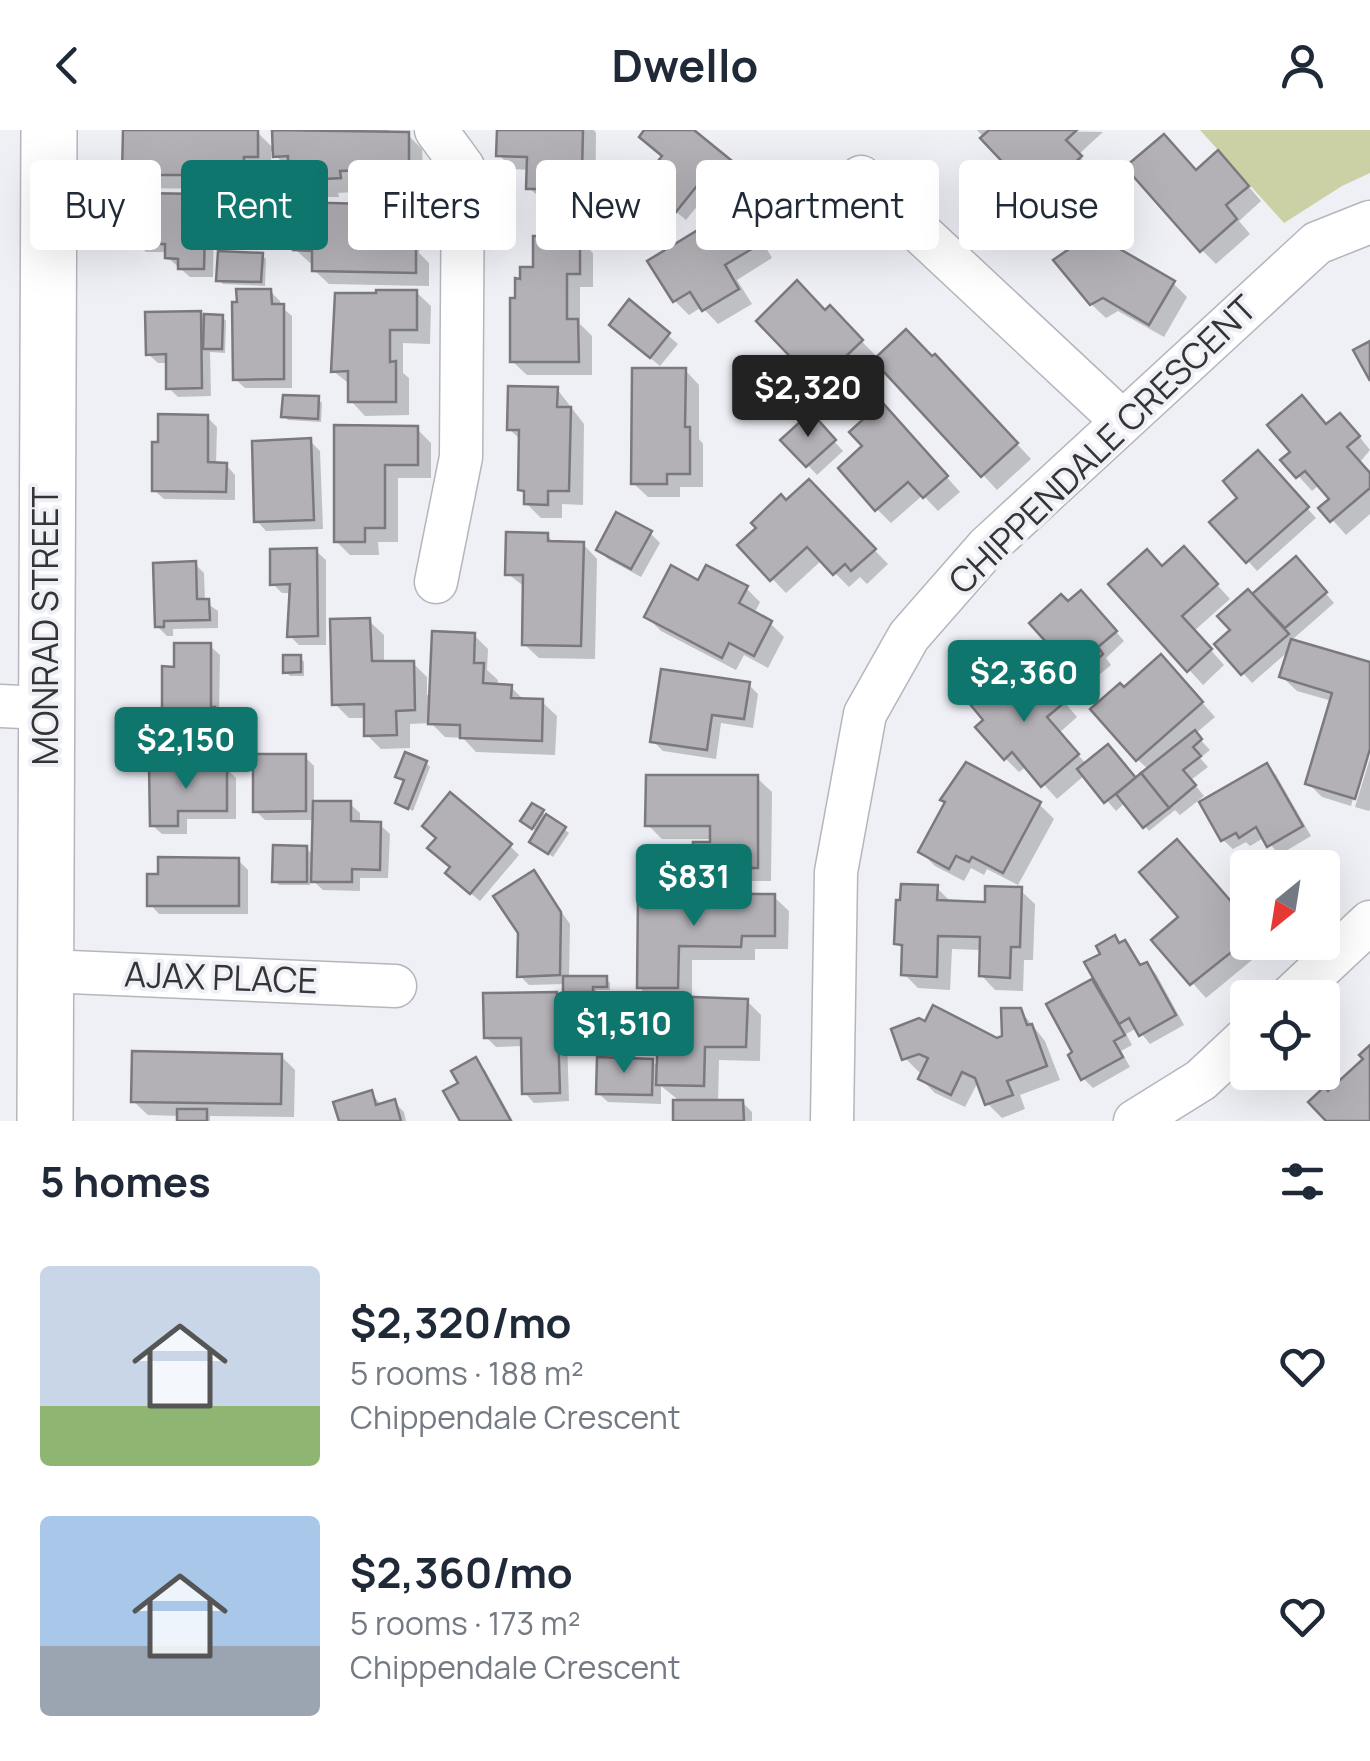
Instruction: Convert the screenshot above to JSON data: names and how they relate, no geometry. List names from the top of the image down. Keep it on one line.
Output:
{"streets":{"street":["CHIPPENDALE CRESCENT","MONRAD STREET","AJAX PLACE"]},"crossings":[["MONRAD STREET","AJAX PLACE"]],"north":"bottom left","page":{"header":"Dwello","chip":["Buy","Rent","Filters","New","Apartment","House"],"price":["$2,320","$2,360","$2,150","$831","$1,510"],"heading":"5 homes","list":[{"name":"$2,320/mo","note":"5 rooms · 188 m² · Chippendale Crescent"},{"name":"$2,360/mo","note":"5 rooms · 173 m² · Chippendale Crescent"}]}}
